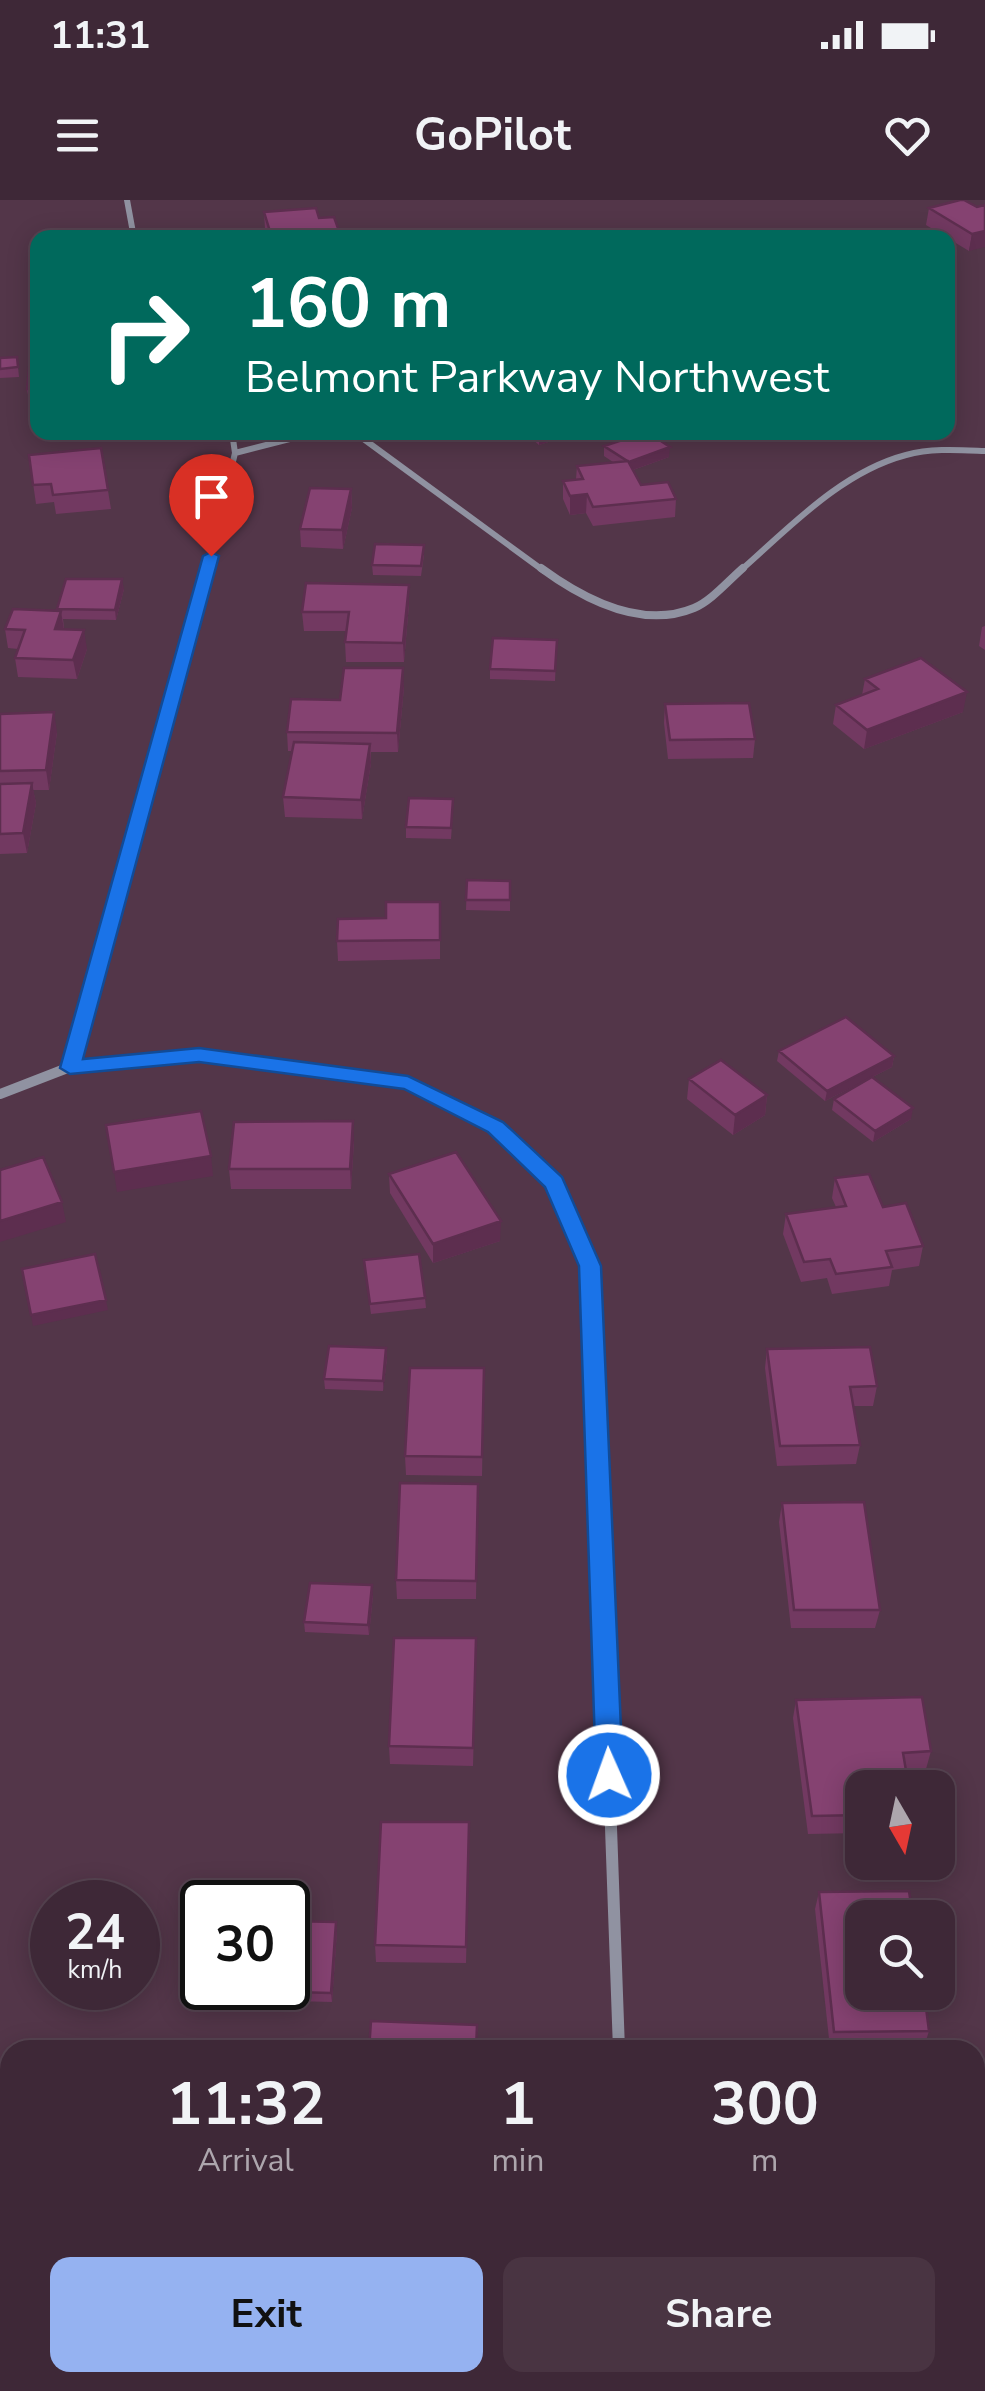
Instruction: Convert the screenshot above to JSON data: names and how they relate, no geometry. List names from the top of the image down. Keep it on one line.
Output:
{"north":"bottom","page":{"status":"11:31","header":"GoPilot","turn":["160 m","Belmont Parkway Northwest"],"speed":"24 km/h","limit":"30","eta":["11:32","Arrival","1","min","300","m"],"buttons":["Exit","Share"]}}
